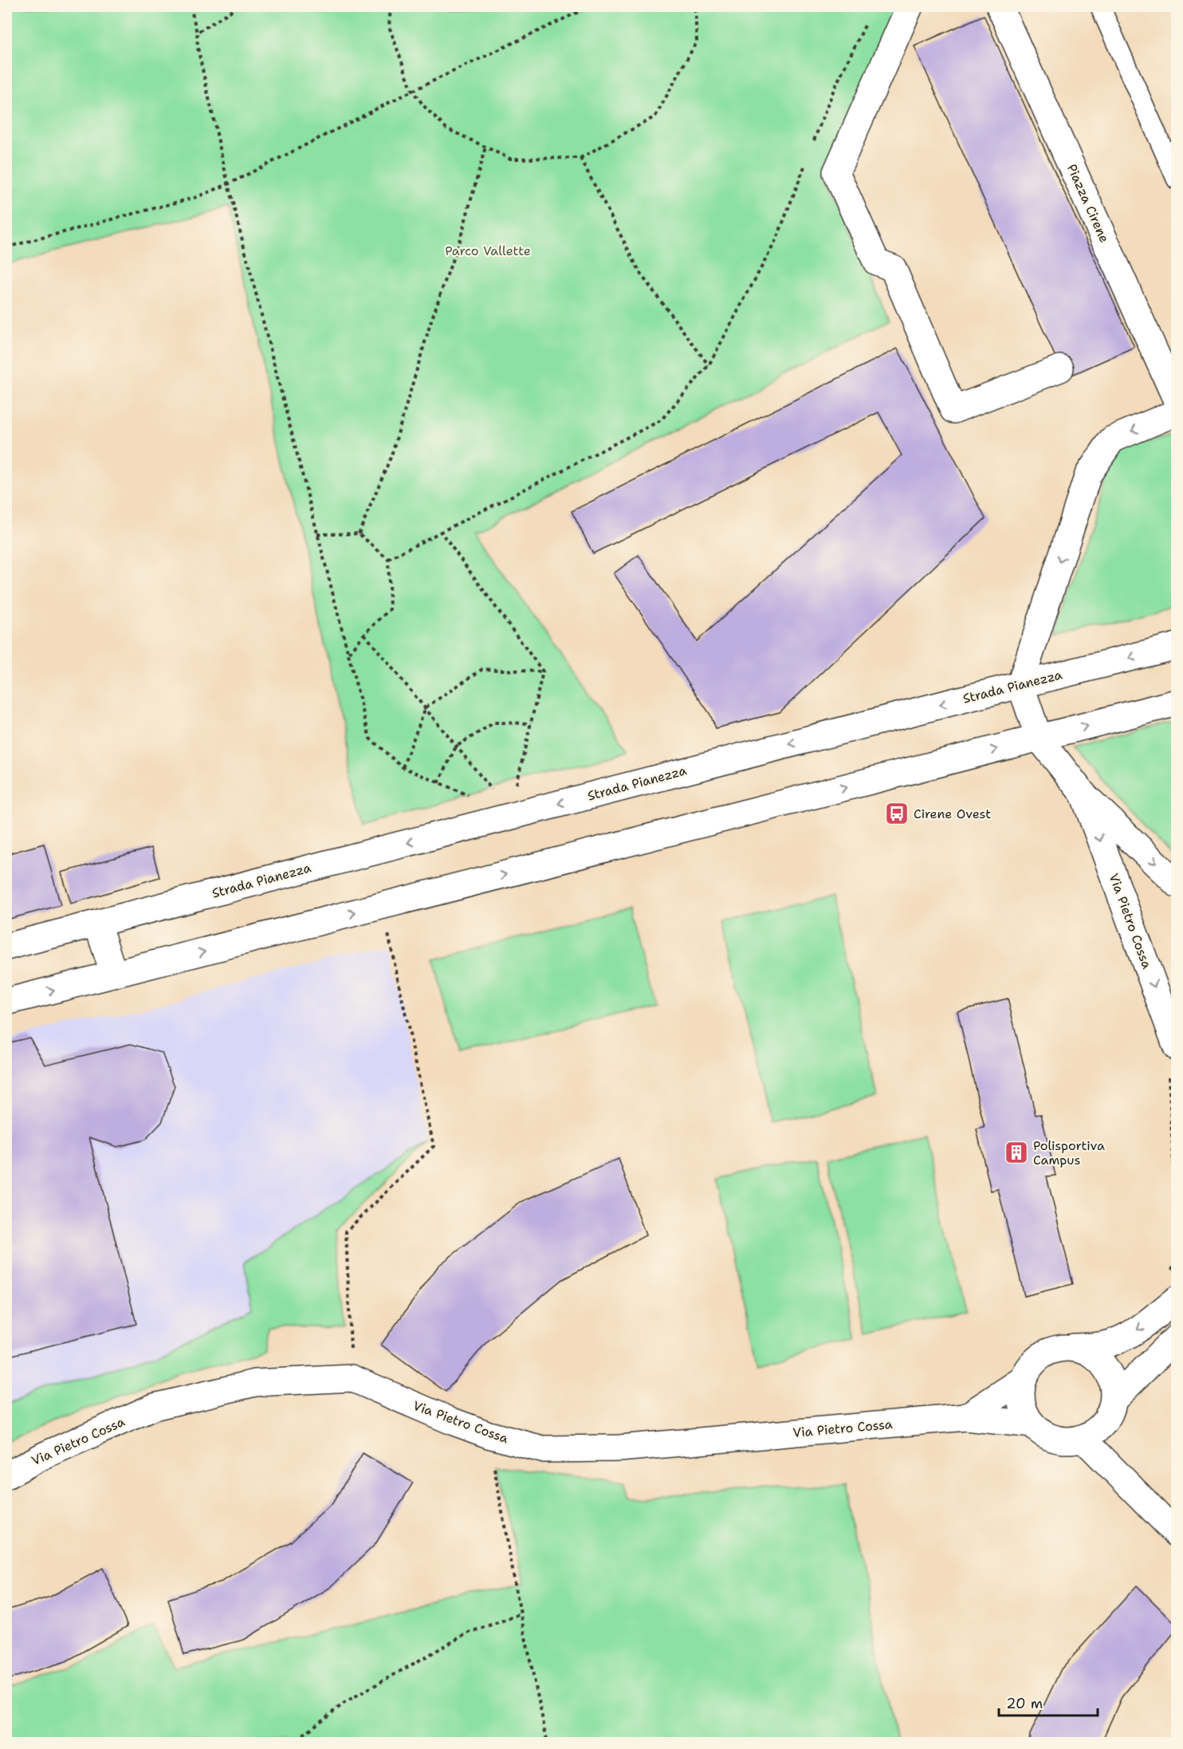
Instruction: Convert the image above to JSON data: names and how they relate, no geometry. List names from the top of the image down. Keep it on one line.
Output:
{"streets":{"street":["Piazza Cirene","Strada Pianezza","Via Pietro Cossa"]},"parks":["Parco Vallette"],"places":{"bus stop":["Cirene Ovest"],"building":["Polisportiva Campus"]},"scale_bar":"20 m"}
